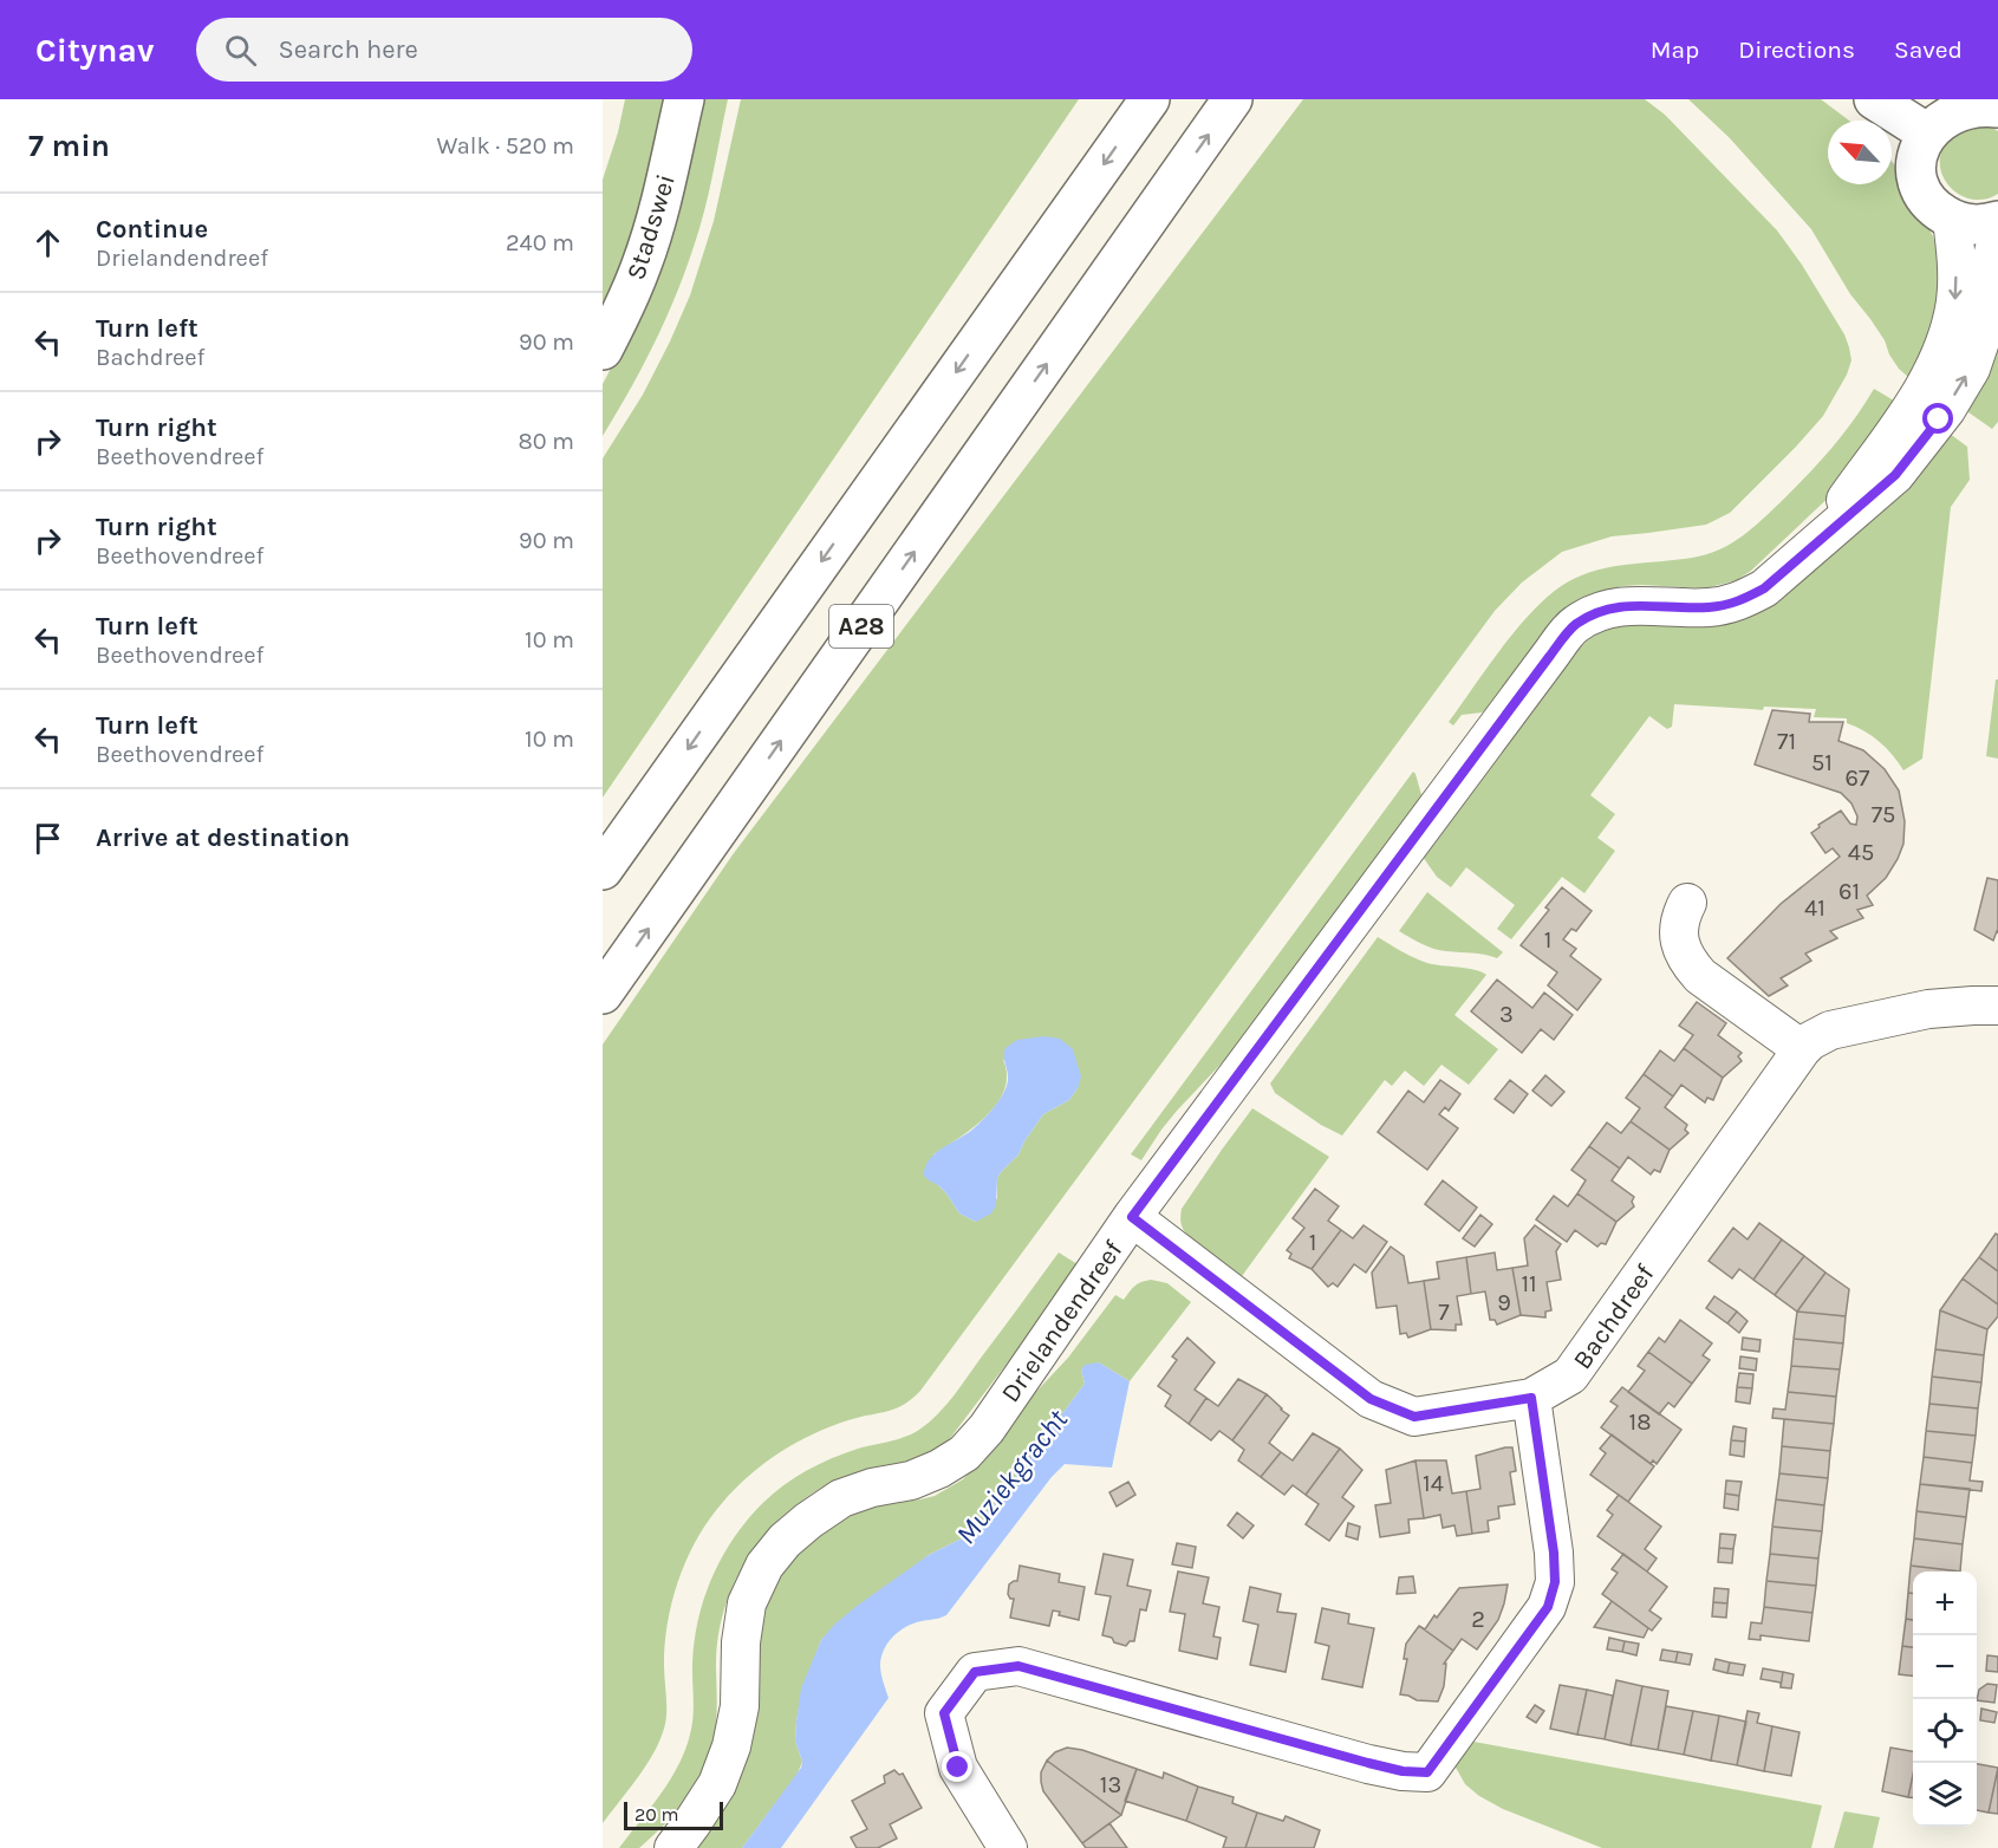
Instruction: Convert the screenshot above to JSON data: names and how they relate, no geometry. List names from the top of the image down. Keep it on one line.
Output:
{"streets":{"main road":["Stadswei","A28"],"street":["Bachdreef","Drielandendreef"]},"crossings":[["Bachdreef","Drielandendreef"]],"water":["Muziekgracht"],"house_numbers":["71","51","67","75","45","61","41","1","3","1","11","9","7","18","14","2","13"],"scale_bar":"20 m","north":"top left","page":{"header":"Citynav","search":"Search here","nav":["Map","Directions","Saved"],"heading":["7 min","Walk · 520 m"],"list":[["Continue","Drielandendreef","240 m"],["Turn left","Bachdreef","90 m"],["Turn right","Beethovendreef","80 m"],["Turn right","Beethovendreef","90 m"],["Turn left","Beethovendreef","10 m"],["Turn left","Beethovendreef","10 m"],"Arrive at destination"],"map_buttons":["+","−"],"scale":"20 m"}}
